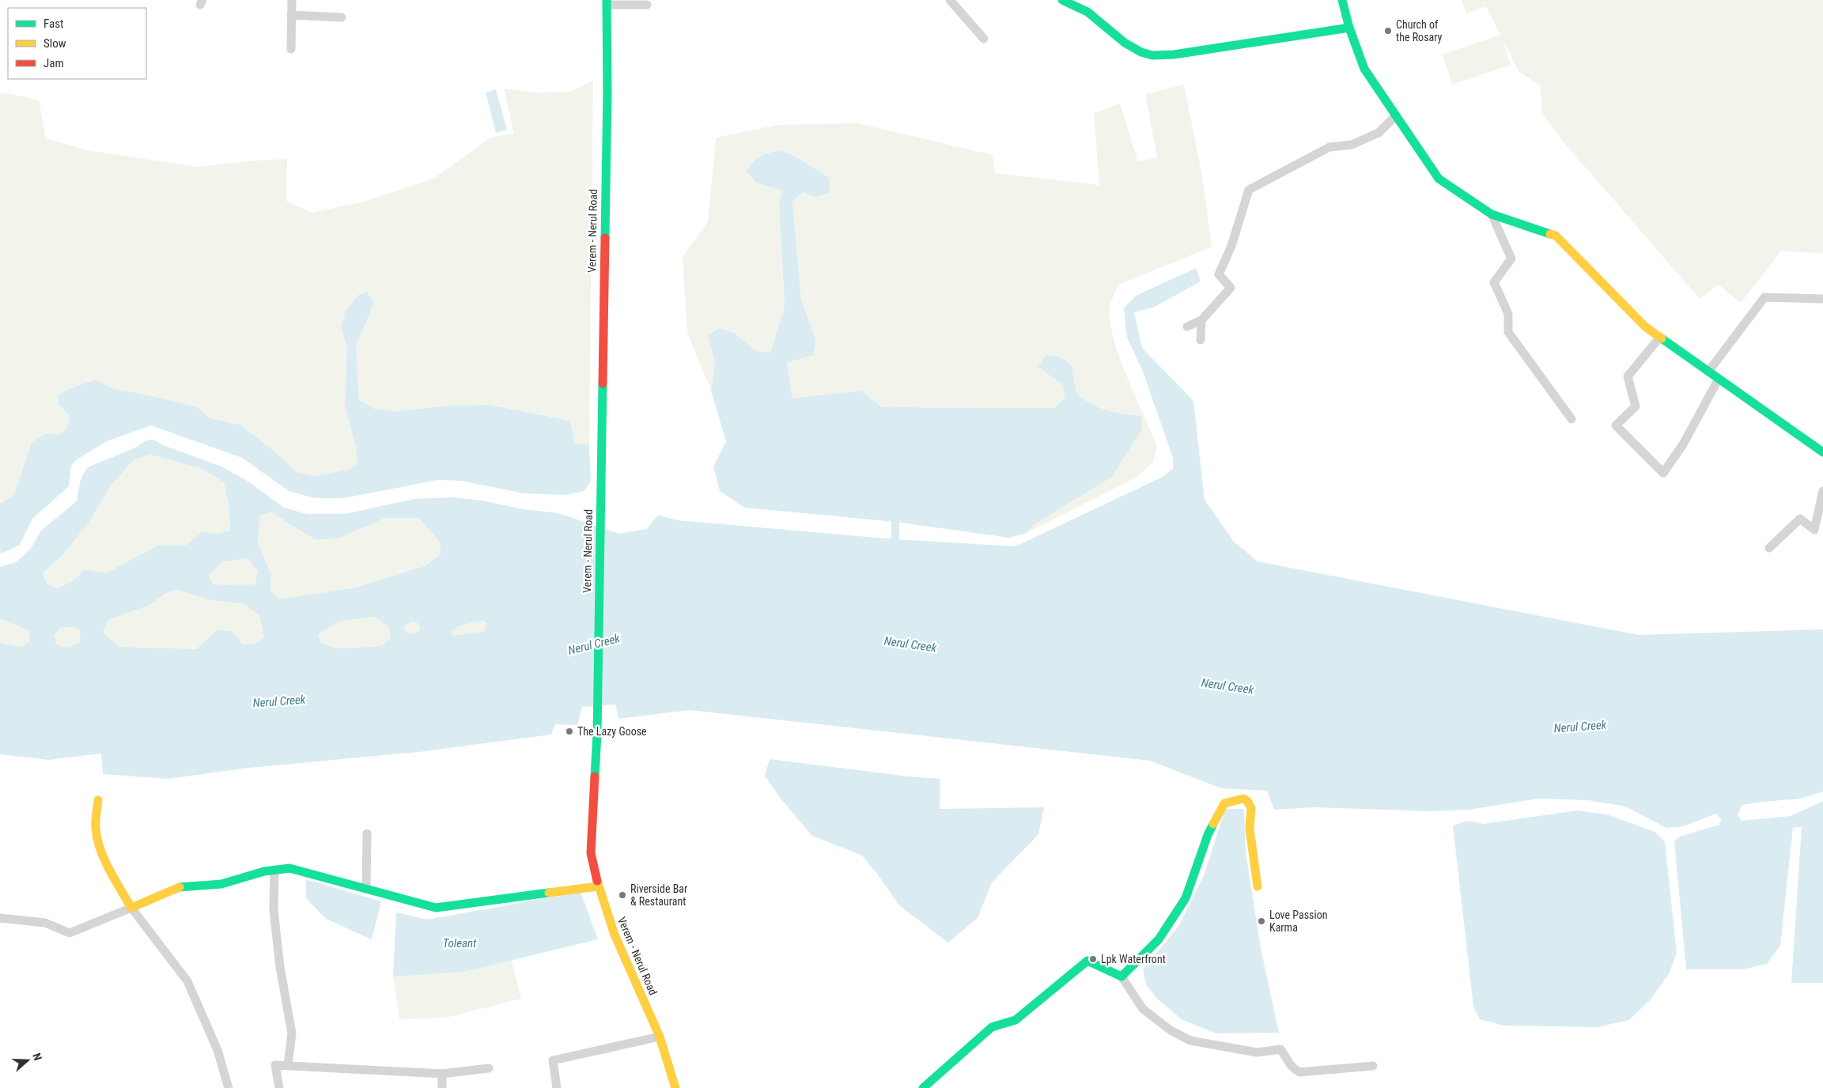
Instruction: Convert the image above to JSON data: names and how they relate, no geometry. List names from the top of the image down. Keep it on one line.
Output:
{"streets":{"main road":["Verem - Nerul Road"]},"water":["Nerul Creek","Toleant"],"places":["Church of the Rosary","The Lazy Goose","Riverside Bar & Restaurant","Love Passion Karma","Lpk Waterfront"],"legend":["Fast","Slow","Jam"],"north":"right"}
